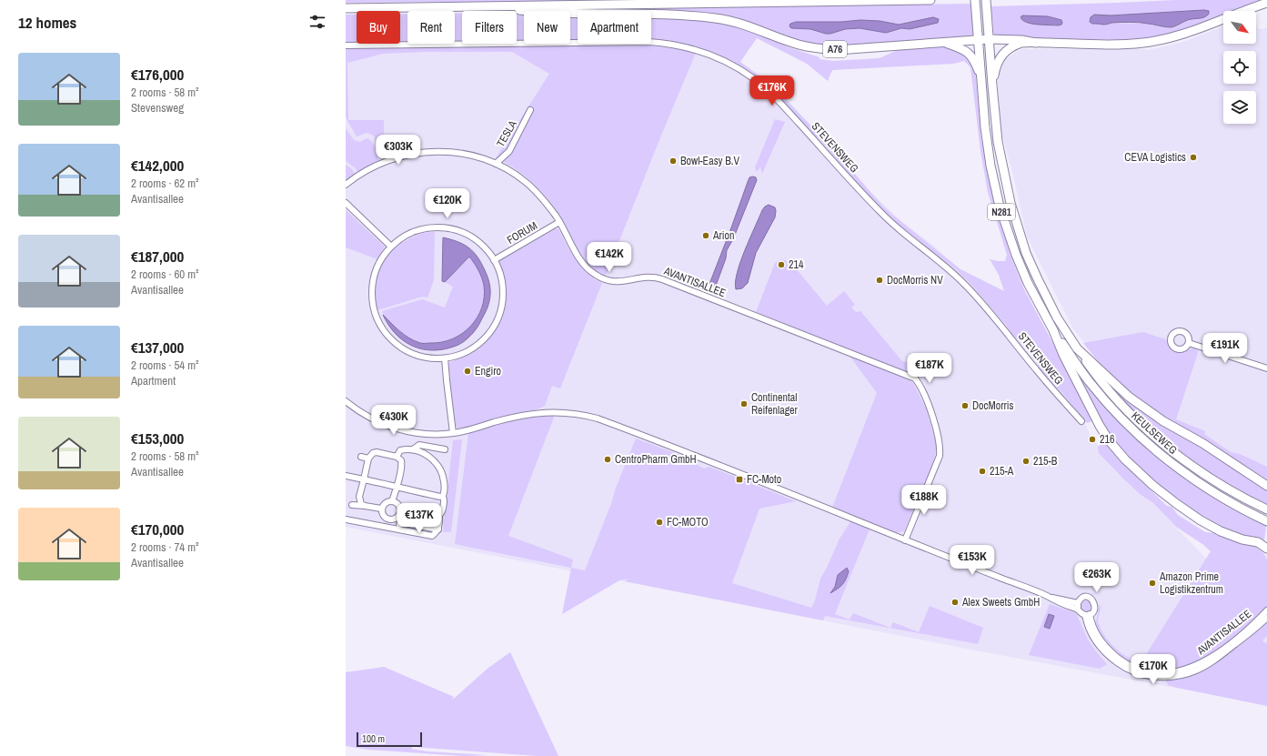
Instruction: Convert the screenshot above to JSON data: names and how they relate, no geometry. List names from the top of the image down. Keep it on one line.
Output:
{"streets":{"highway":["A76","N281","KEULSEWEG"],"street":["TESLA","STEVENSWEG","FORUM","AVANTISALLEE"]},"crossings":[["A76","N281"],["TESLA","AVANTISALLEE"],["N281","KEULSEWEG"],["FORUM","AVANTISALLEE"]],"places":{"other":["CEVA Logistics","Bowl-Easy B.V","Arion","214","DocMorris NV","Engiro","Continental Reifenlager","DocMorris","216","CentroPharm GmbH","215-B","215-A","FC-MOTO","Amazon Prime Logistikzentrum","Alex Sweets GmbH"],"transit":["FC-Moto"]},"scale_bar":"100 m","north":"bottom right","page":{"heading":"12 homes","chip":["Buy","Rent","Filters","New","Apartment"],"list":[{"name":"€176,000","note":"2 rooms · 58 m² · Stevensweg"},{"name":"€142,000","note":"2 rooms · 62 m² · Avantisallee"},{"name":"€187,000","note":"2 rooms · 60 m² · Avantisallee"},{"name":"€137,000","note":"2 rooms · 54 m² · Apartment"},{"name":"€153,000","note":"2 rooms · 58 m² · Avantisallee"},{"name":"€170,000","note":"2 rooms · 74 m² · Avantisallee"}],"price":["€176K","€303K","€120K","€142K","€191K","€187K","€430K","€188K","€137K","€153K","€263K","€170K"],"scale":"100 m"}}
